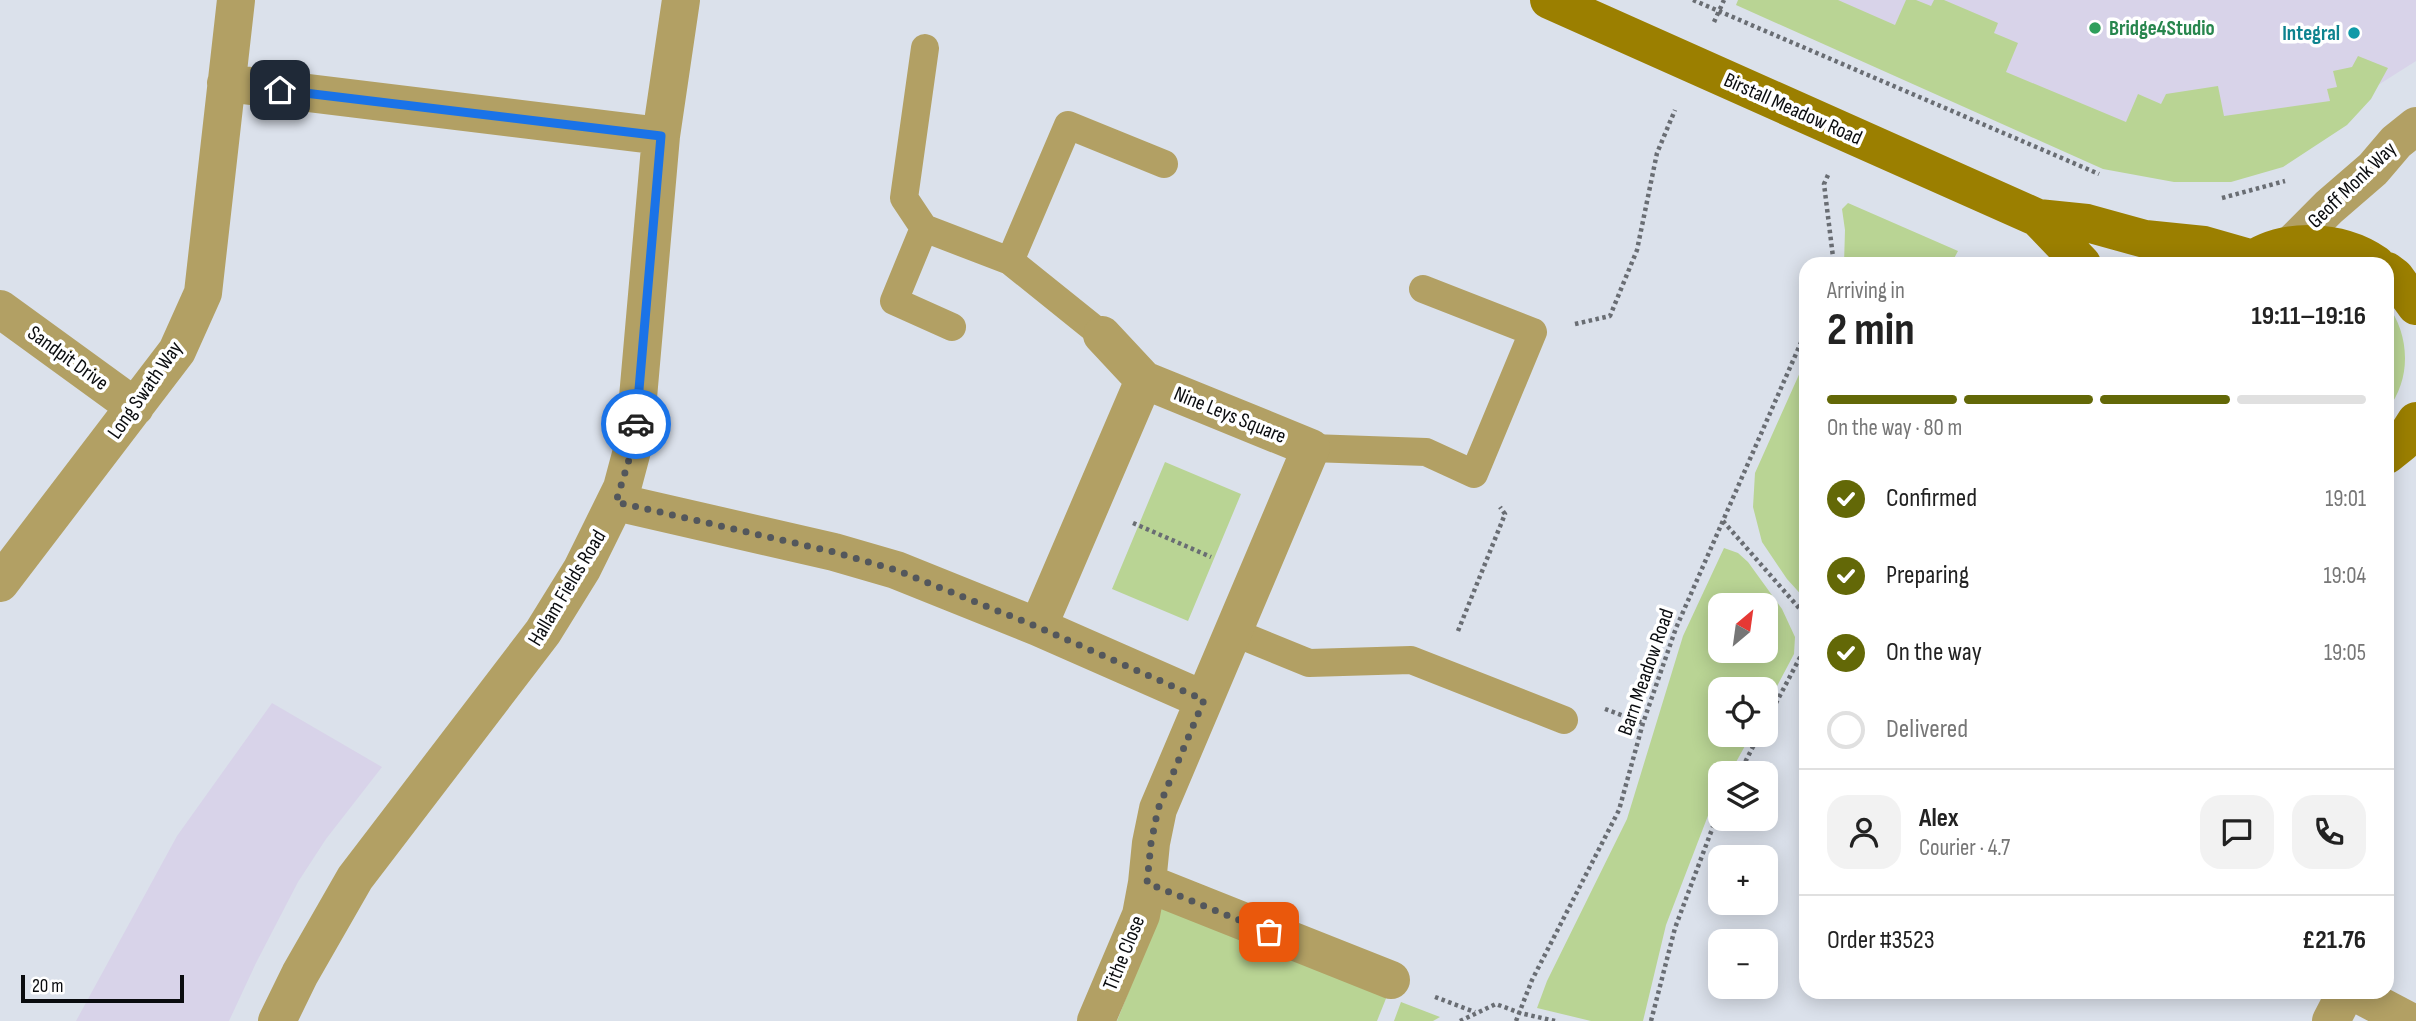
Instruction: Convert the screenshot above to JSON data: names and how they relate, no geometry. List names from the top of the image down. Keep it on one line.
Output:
{"streets":{"street":["Birstall Meadow Road","Geoff Monk Way","Sandpit Drive","Long Swath Way","Nine Leys Square","Hallam Fields Road","Tithe Close"],"path":["Barn Meadow Road"]},"crossings":[["Sandpit Drive","Long Swath Way"],["Nine Leys Square","Tithe Close"]],"places":["Bridge4Studio","Integral"],"scale_bar":"20 m","north":"top right","page":{"heading":["2 min","Arriving in","19:11–19:16"],"panel":["Alex","Courier · 4.7","Order #3523","£21.76"],"bar":"On the way · 80 m","list":[["Confirmed","19:01"],["Preparing","19:04"],["On the way","19:05"],"Delivered"],"map_buttons":["+","−"],"scale":"20 m"}}
